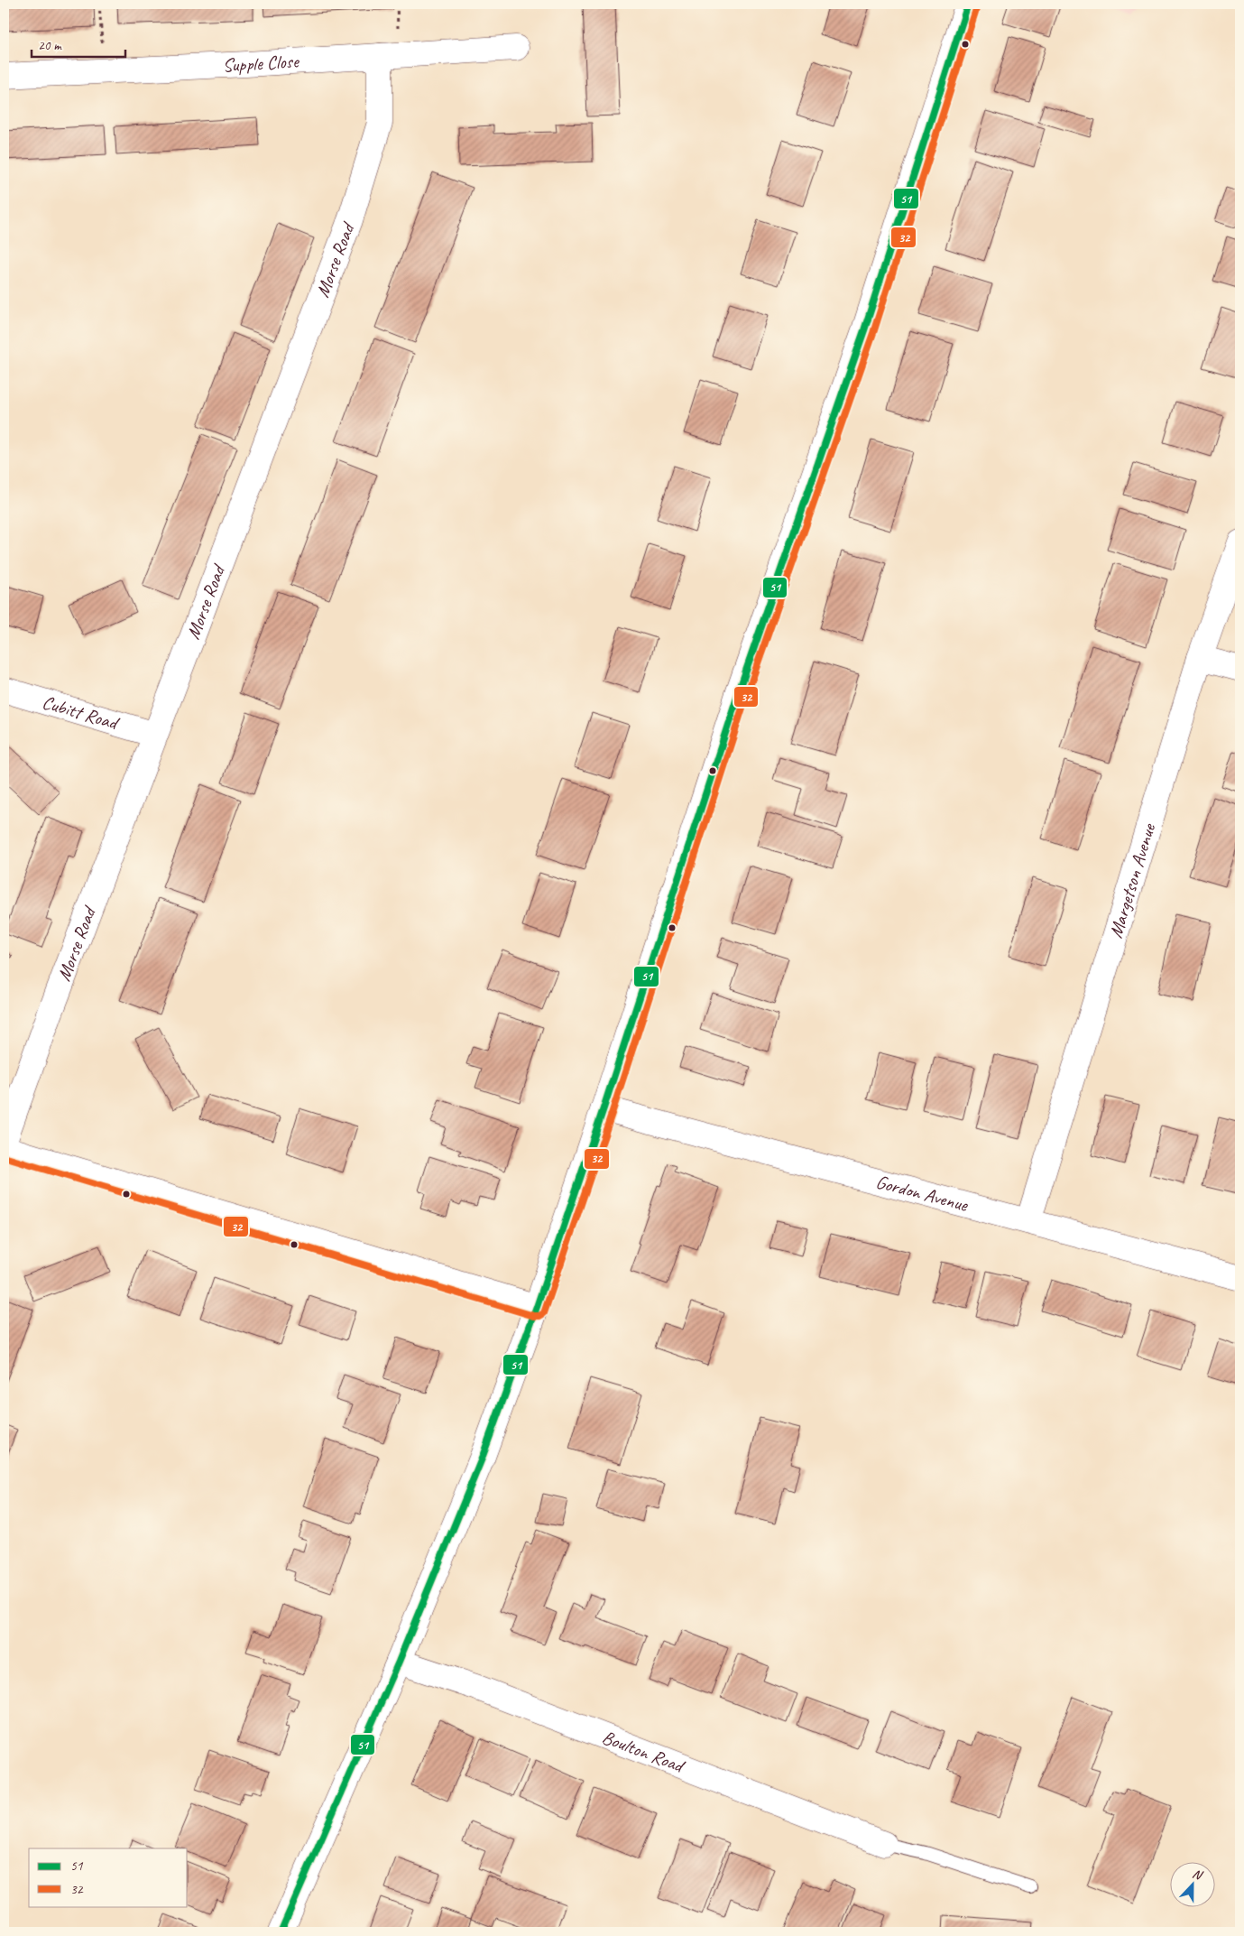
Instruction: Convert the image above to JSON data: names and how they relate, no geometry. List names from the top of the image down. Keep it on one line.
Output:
{"streets":{"street":["Supple Close","Morse Road","Cubitt Road","Margetson Avenue","Gordon Avenue","Boulton Road"]},"crossings":[["Supple Close","Morse Road"],["Morse Road","Cubitt Road"],["Margetson Avenue","Gordon Avenue"]],"lines":["transit line 51","transit line 32"],"legend":["51","32"],"scale_bar":"20 m","north":"top"}
